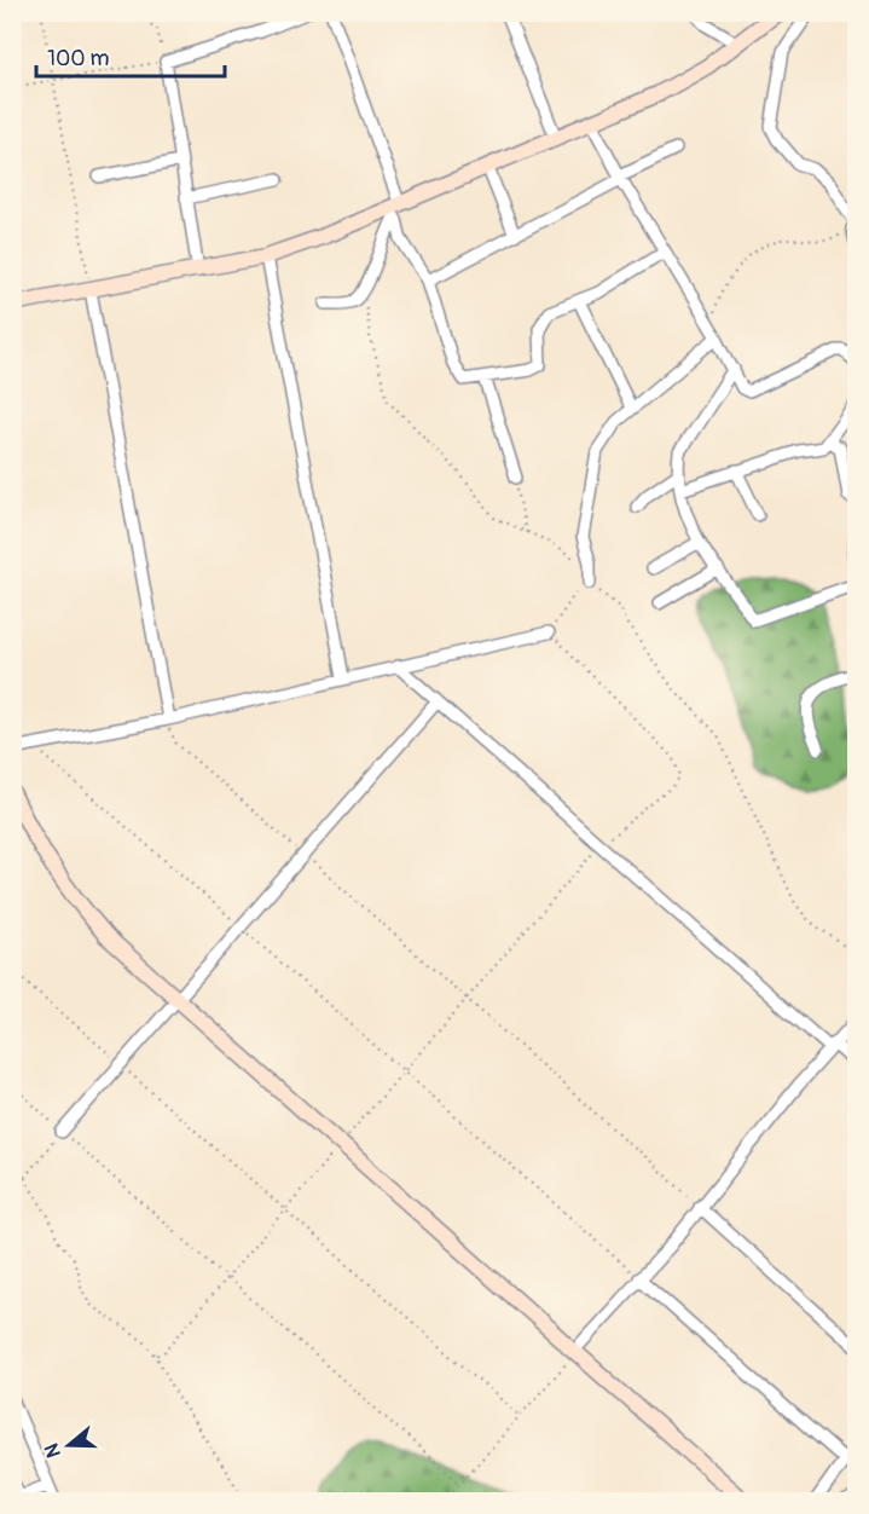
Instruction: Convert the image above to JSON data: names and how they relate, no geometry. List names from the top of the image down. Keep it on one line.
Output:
{"scale_bar":"100 m","north":"left"}
